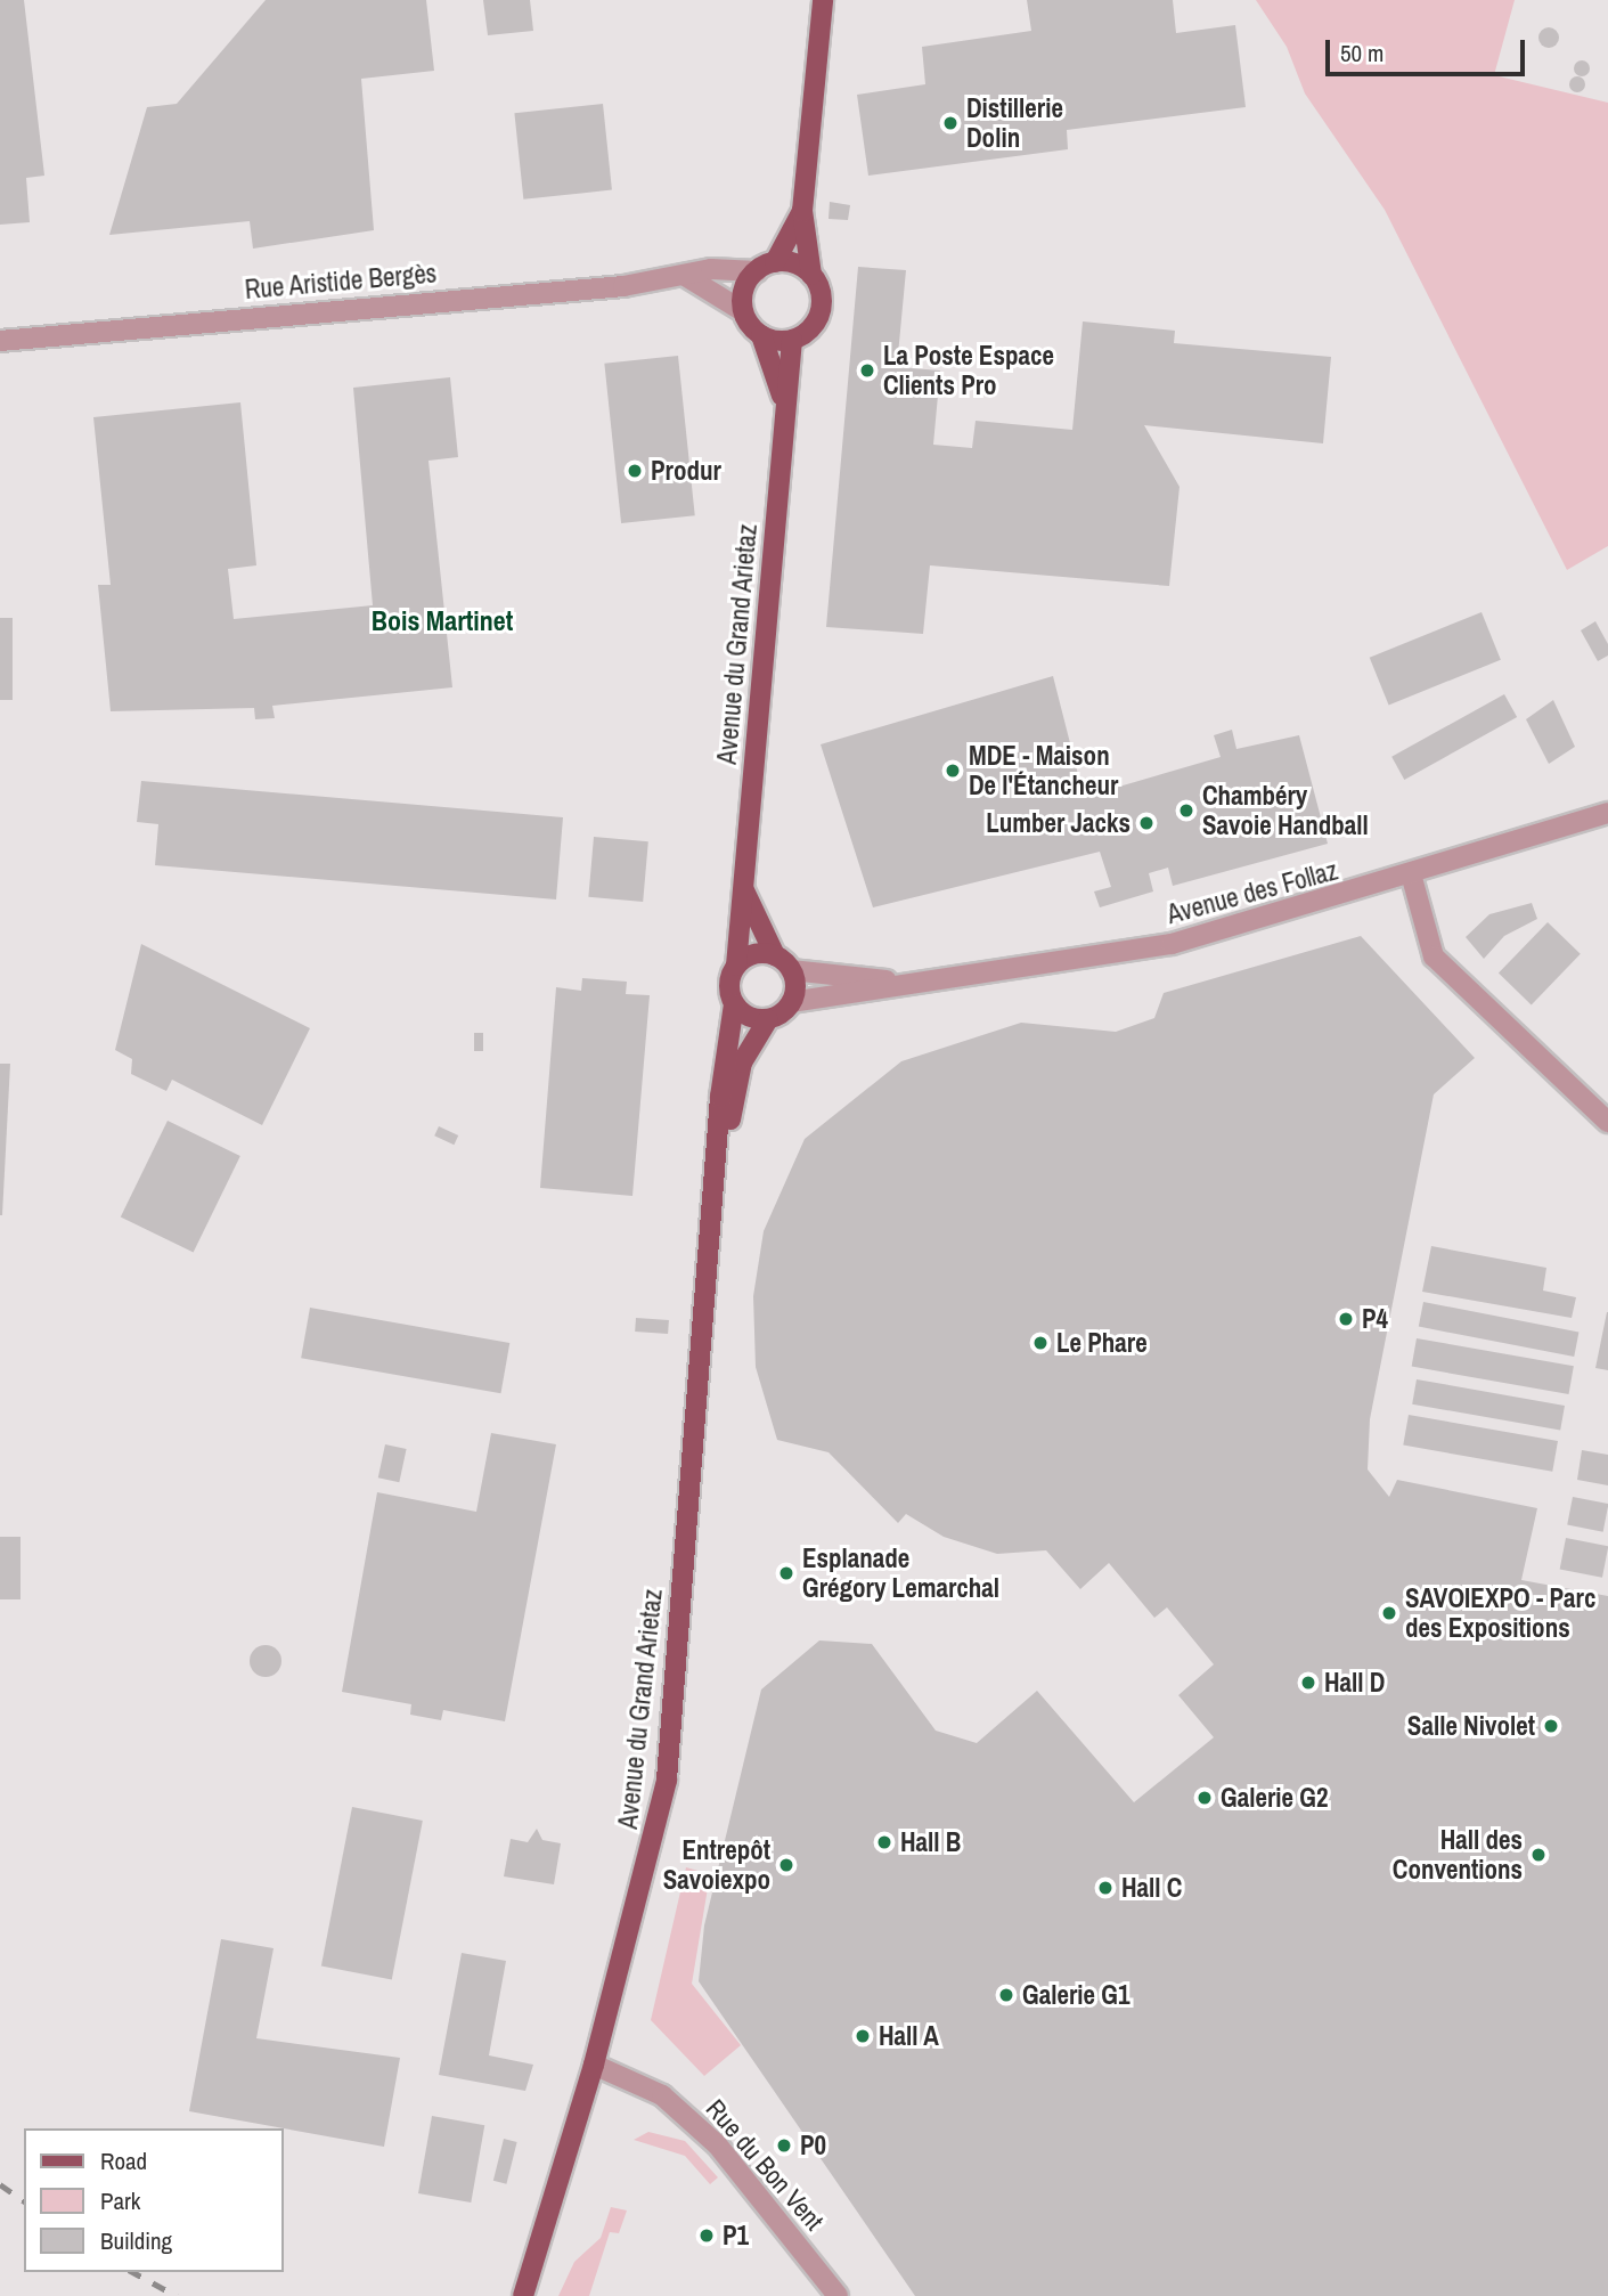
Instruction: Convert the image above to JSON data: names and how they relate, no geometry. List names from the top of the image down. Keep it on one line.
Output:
{"streets":{"main road":["Avenue du Grand Arietaz"],"street":["Rue Aristide Bergès","Avenue des Follaz","Rue du Bon Vent"]},"crossings":[["Rue Aristide Bergès","Avenue du Grand Arietaz"],["Avenue du Grand Arietaz","Avenue des Follaz"],["Avenue du Grand Arietaz","Rue du Bon Vent"]],"districts":["Bois Martinet"],"places":["Distillerie Dolin","La Poste Espace Clients Pro","Produr","MDE - Maison De l'Étancheur","Chambéry Savoie Handball","Lumber Jacks","P4","Le Phare","Esplanade Grégory Lemarchal","SAVOIEXPO - Parc des Expositions","Hall D","Salle Nivolet","Galerie G2","Hall B","Hall des Conventions","Entrepôt Savoiexpo","Hall C","Galerie G1","Hall A","P0","P1"],"legend":["Road","Park","Building"],"scale_bar":"50 m"}
